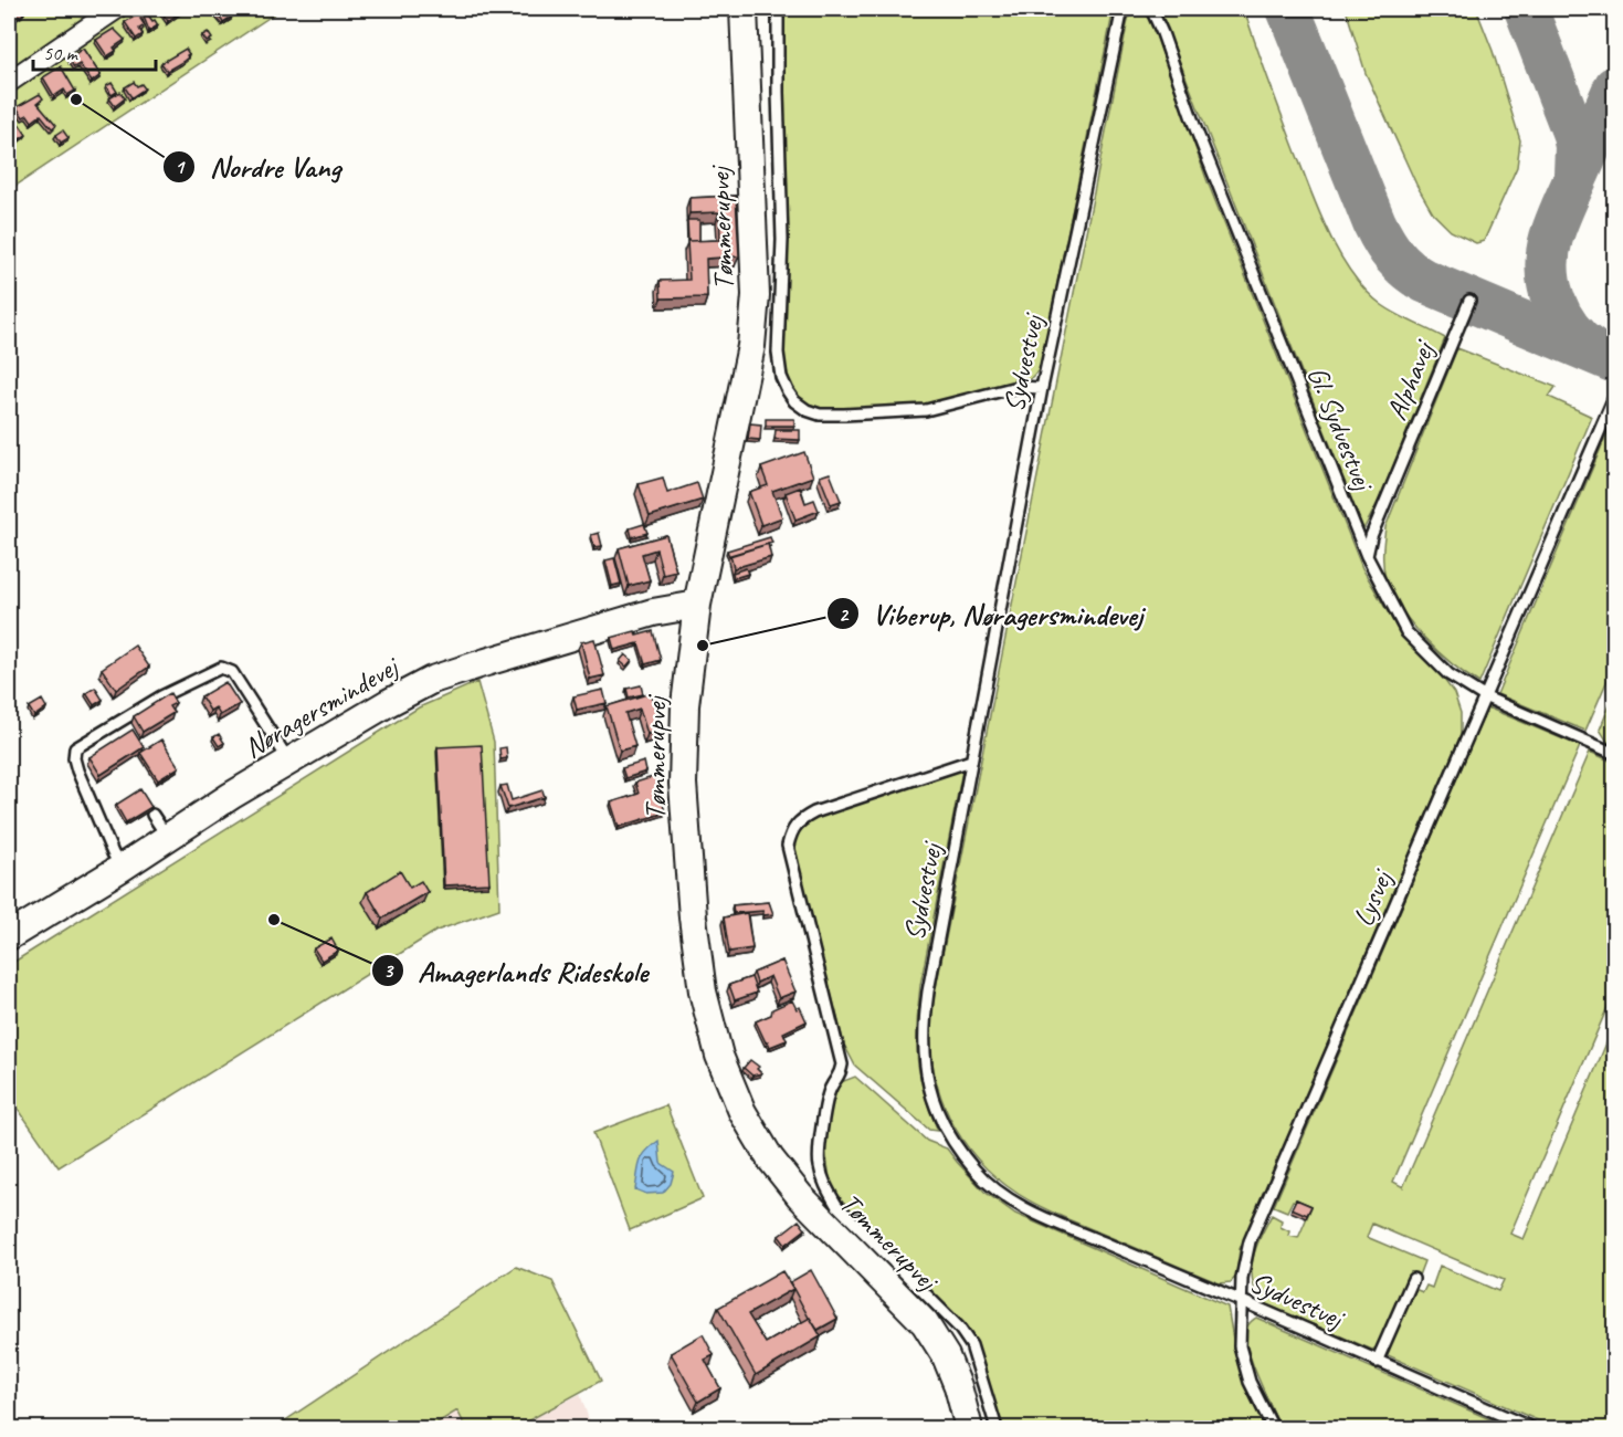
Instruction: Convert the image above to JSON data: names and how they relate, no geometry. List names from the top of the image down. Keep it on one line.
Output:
{"streets":{"street":["Tømmerupvej","Nøragersmindevej"],"lane":["Sydvestvej","Alphavej","Gl. Sydvestvej","Lysvej"]},"crossings":[["Tømmerupvej","Nøragersmindevej"],["Sydvestvej","Lysvej"],["Alphavej","Gl. Sydvestvej"],["Gl. Sydvestvej","Lysvej"]],"places":["Nordre Vang","Viberup, Nøragersmindevej","Amagerlands Rideskole"],"scale_bar":"50 m"}
